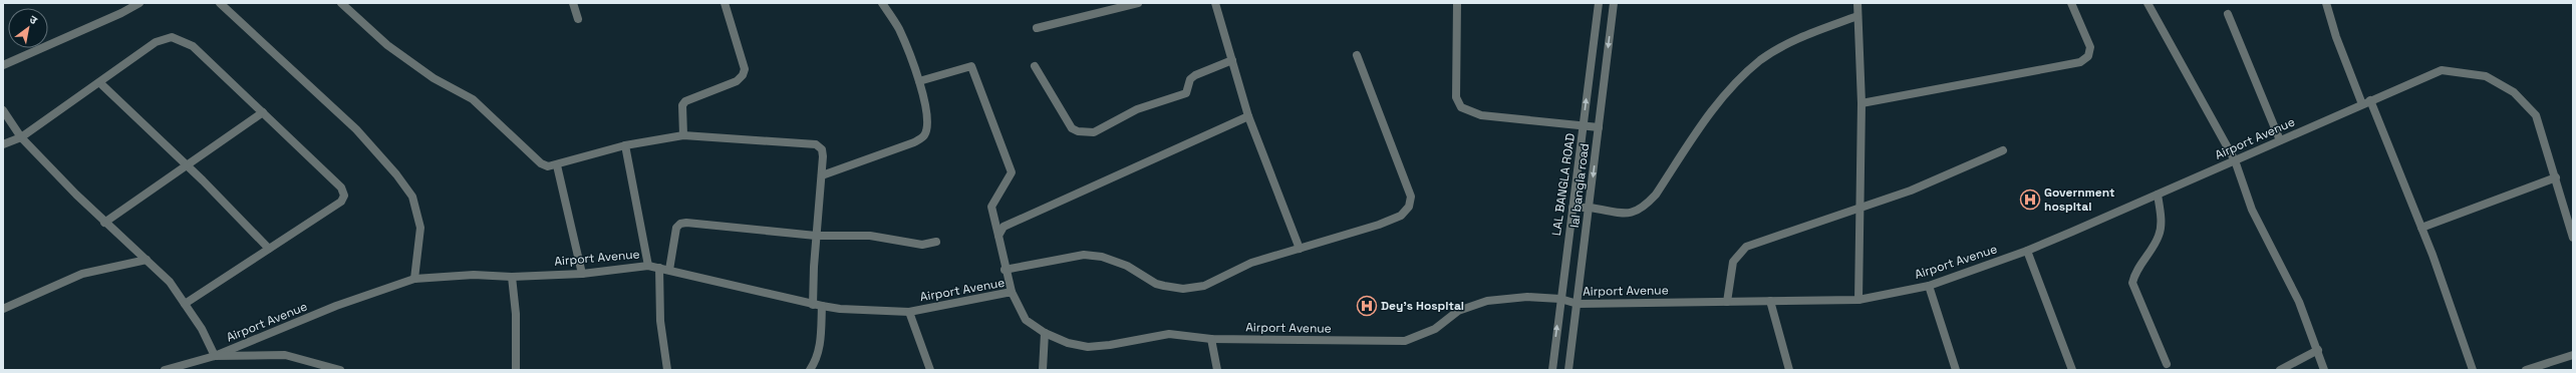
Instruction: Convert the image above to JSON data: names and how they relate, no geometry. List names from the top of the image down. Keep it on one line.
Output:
{"streets":{"street":["Airport Avenue","LAL BANGLA ROAD","lal bangla road"]},"crossings":[["Airport Avenue","LAL BANGLA ROAD"],["Airport Avenue","lal bangla road"]],"one_way":["LAL BANGLA ROAD","lal bangla road"],"places":{"hospital":["Government hospital","Dey's Hospital"]},"north":"top right"}
